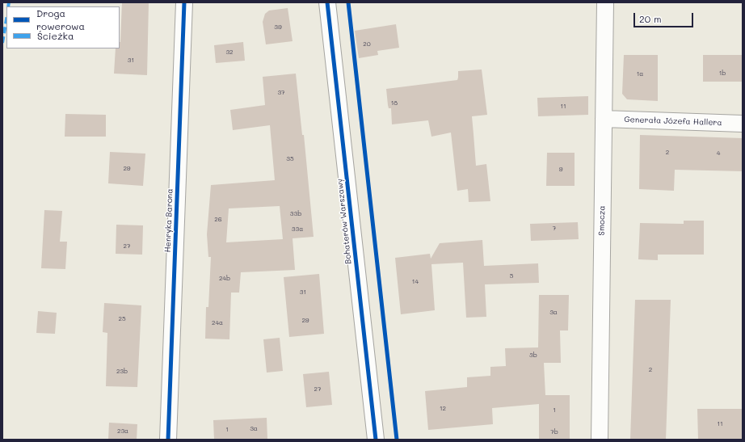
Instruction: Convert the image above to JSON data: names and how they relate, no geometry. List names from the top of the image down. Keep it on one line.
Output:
{"streets":{"street":["Generała Józefa Hallera","Henryka Barona","Smocza","Bohaterów Warszawy"]},"crossings":[["Generała Józefa Hallera","Smocza"]],"house_numbers":["39","20","32","31","1b","1a","37","18","11","2","4","35","29","9","33b","26","7","33a","27","5","24b","14","31","3a","25","29","24a","3b","2","23b","27","12","1","11","3a","1","23a","7b"],"legend":["Droga rowerowa","Ścieżka"],"scale_bar":"20 m"}
